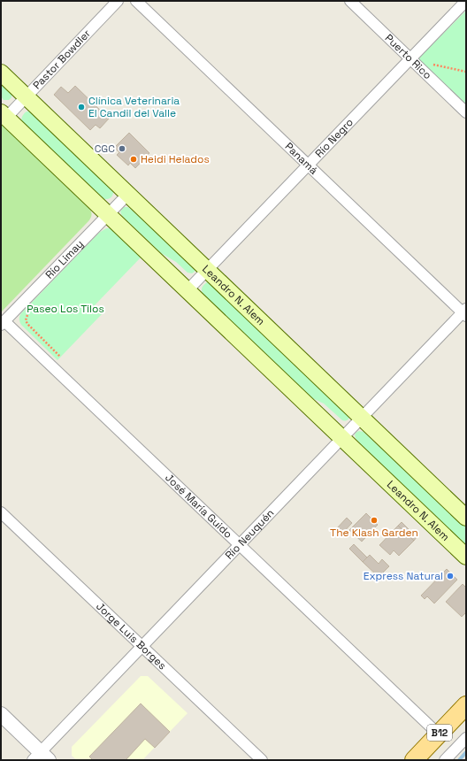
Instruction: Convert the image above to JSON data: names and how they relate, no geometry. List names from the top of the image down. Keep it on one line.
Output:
{"streets":{"main road":["Leandro N. Alem","B12"],"street":["Puerto Rico","Pastor Bowdler","Río Negro","Panamá","Río Limay","José María Guido","Río Neuquén","Jorge Luis Borges"]},"crossings":[["Puerto Rico","Río Negro"],["Pastor Bowdler","Leandro N. Alem"],["Río Negro","Panamá"],["Río Negro","Leandro N. Alem"],["Panamá","Río Neuquén"],["Río Limay","Leandro N. Alem"],["Río Limay","José María Guido"],["Leandro N. Alem","Río Neuquén"],["José María Guido","Río Neuquén"],["José María Guido","B12"],["Río Neuquén","Jorge Luis Borges"]],"parks":["Paseo Los Tilos"],"places":["Clínica Veterinaria El Candil del Valle","CGC","Heidi Helados","The Klash Garden","Express Natural"]}
